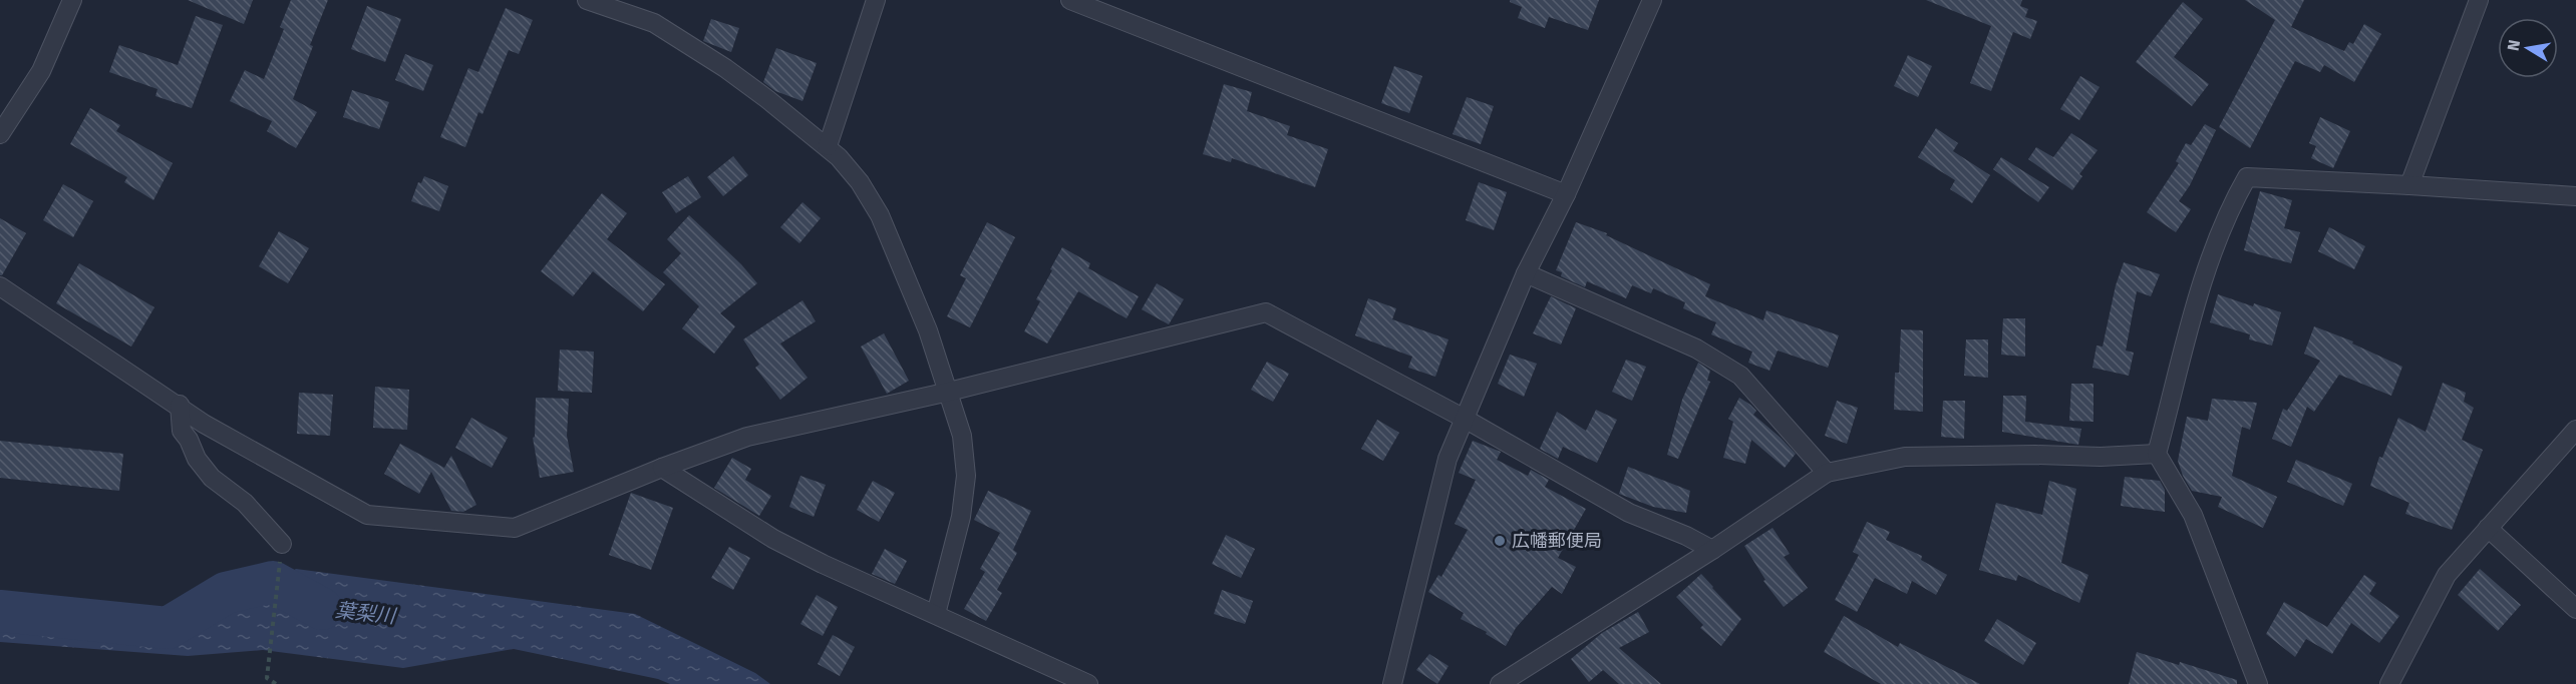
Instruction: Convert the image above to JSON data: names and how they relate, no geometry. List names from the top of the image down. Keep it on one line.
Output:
{"water":["葉梨川"],"places":["広幡郵便局"],"north":"left"}
